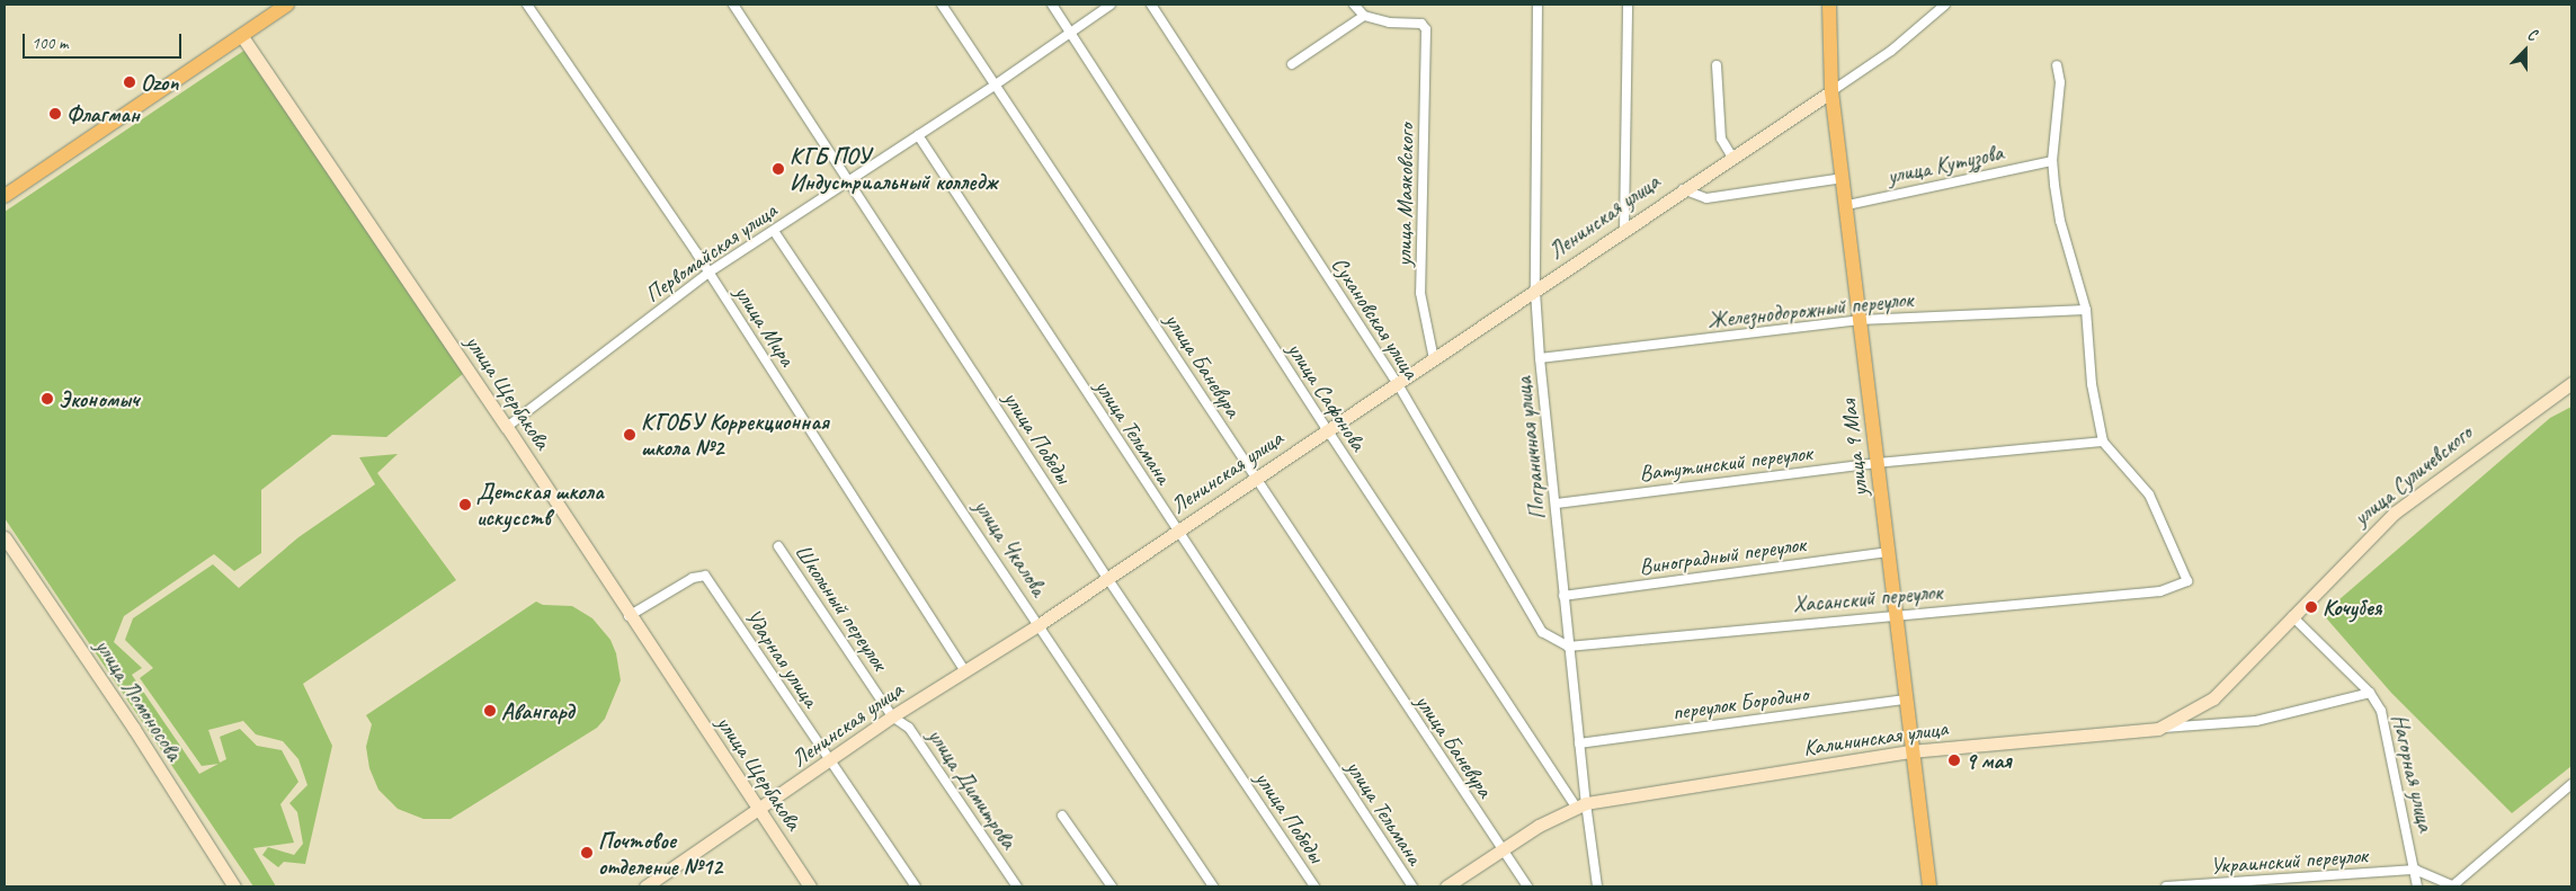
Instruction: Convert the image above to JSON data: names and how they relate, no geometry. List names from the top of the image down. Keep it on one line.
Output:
{"streets":{"main road":["Ленинская улица","улица Щербакова","улица 9 Мая","улица Суличевского","улица Ломоносова","Калининская улица"],"street":["улица Кутузова","улица Маяковского","Первомайская улица","Железнодорожный переулок","Сухановская улица","улица Мира","улица Баневура","улица Сафонова","улица Тельмана","улица Победы","Пограничная улица","Ватутинский переулок","улица Чкалова","Виноградный переулок","Хасанский переулок","Школьный переулок","Ударная улица","переулок Бородино","Нагорная улица","улица Димитрова","Украинский переулок"]},"crossings":[["улица Кутузова","улица 9 Мая"],["улица Маяковского","Ленинская улица"],["Ленинская улица","Сухановская улица"],["Ленинская улица","улица Мира"],["Ленинская улица","улица Баневура"],["Ленинская улица","улица Щербакова"],["Ленинская улица","улица Сафонова"],["Ленинская улица","улица Тельмана"],["Ленинская улица","улица Победы"],["Ленинская улица","Пограничная улица"],["Ленинская улица","улица 9 Мая"],["Ленинская улица","улица Чкалова"],["Ленинская улица","Школьный переулок"],["Ленинская улица","Ударная улица"],["Ленинская улица","улица Димитрова"],["Первомайская улица","улица Мира"],["Первомайская улица","улица Баневура"],["Первомайская улица","улица Щербакова"],["Первомайская улица","улица Сафонова"],["Первомайская улица","улица Тельмана"],["Первомайская улица","улица Победы"],["Первомайская улица","улица Чкалова"],["Железнодорожный переулок","Пограничная улица"],["Железнодорожный переулок","улица 9 Мая"],["Сухановская улица","Пограничная улица"],["Сухановская улица","Хасанский переулок"],["улица Баневура","Калининская улица"],["улица Щербакова","Ударная улица"],["улица Сафонова","Пограничная улица"],["улица Сафонова","Калининская улица"],["Пограничная улица","Ватутинский переулок"],["Пограничная улица","Виноградный переулок"],["Пограничная улица","Хасанский переулок"],["Пограничная улица","переулок Бородино"],["Пограничная улица","Калининская улица"],["улица 9 Мая","Ватутинский переулок"],["улица 9 Мая","Виноградный переулок"],["улица 9 Мая","Хасанский переулок"],["улица 9 Мая","переулок Бородино"],["улица 9 Мая","Калининская улица"],["Ватутинский переулок","Хасанский переулок"],["улица Суличевского","Калининская улица"],["улица Суличевского","Нагорная улица"],["Школьный переулок","улица Димитрова"],["Калининская улица","Нагорная улица"],["Нагорная улица","Украинский переулок"]],"places":["Ozon","Флагман","КГБ ПОУ Индустриальный колледж","Экономыч","КГОБУ Коррекционная школа №2","Детская школа искусств","Кочубея","Авангард","9 мая","Почтовое отделение №12"],"scale_bar":"100 m","north":"top"}
